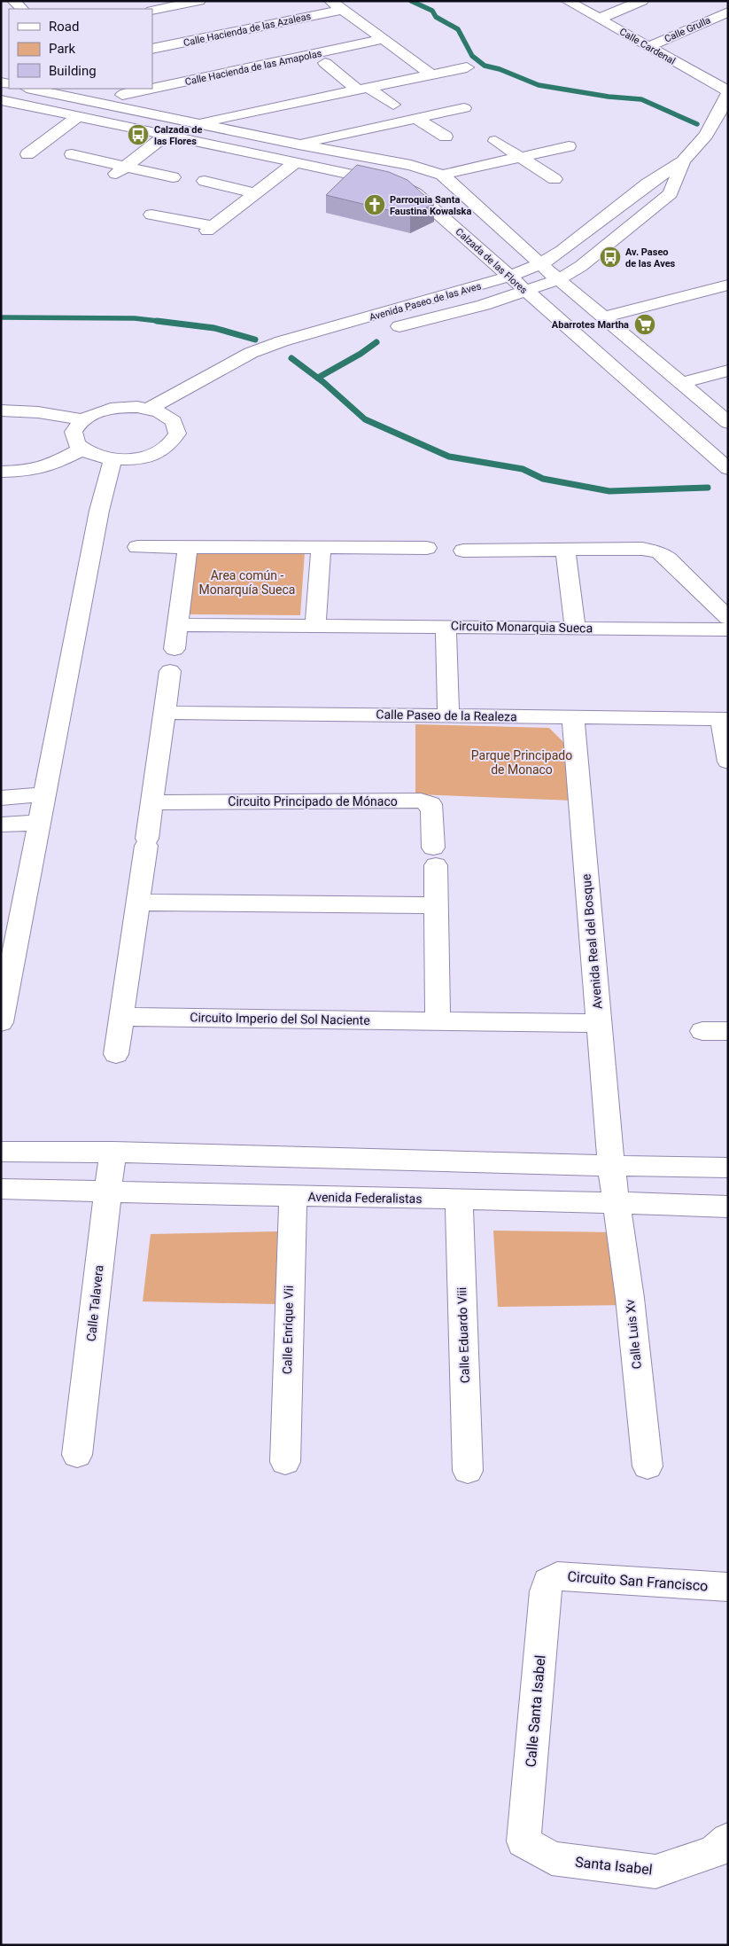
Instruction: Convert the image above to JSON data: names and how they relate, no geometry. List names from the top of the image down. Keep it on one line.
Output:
{"streets":{"street":["Calle Hacienda de las Azaleas","Calle Grulla","Calle Cardenal","Calle Hacienda de las Amapolas","Calzada de las Flores","Avenida Paseo de las Aves","Circuito Monarquia Sueca","Calle Paseo de la Realeza","Circuito Principado de Mónaco","Avenida Real del Bosque","Circuito Imperio del Sol Naciente","Avenida Federalistas","Calle Talavera","Calle Enrique Vii","Calle Luis Xv","Calle Eduardo Viii","Circuito San Francisco","Calle Santa Isabel","Santa Isabel"]},"crossings":[["Calle Grulla","Calle Cardenal"],["Calle Cardenal","Avenida Paseo de las Aves"],["Calzada de las Flores","Avenida Paseo de las Aves"],["Calle Paseo de la Realeza","Avenida Real del Bosque"],["Avenida Real del Bosque","Circuito Imperio del Sol Naciente"],["Avenida Real del Bosque","Avenida Federalistas"],["Avenida Real del Bosque","Calle Luis Xv"],["Avenida Federalistas","Calle Talavera"],["Avenida Federalistas","Calle Enrique Vii"],["Avenida Federalistas","Calle Luis Xv"],["Avenida Federalistas","Calle Eduardo Viii"],["Circuito San Francisco","Calle Santa Isabel"],["Calle Santa Isabel","Santa Isabel"]],"parks":["Area común - Monarquía Sueca","Parque Principado de Monaco"],"places":{"bus stop":["Calzada de las Flores","Av. Paseo de las Aves"],"church":["Parroquia Santa Faustina Kowalska"],"supermarket":["Abarrotes Martha"]},"legend":["Road","Park","Building"]}
